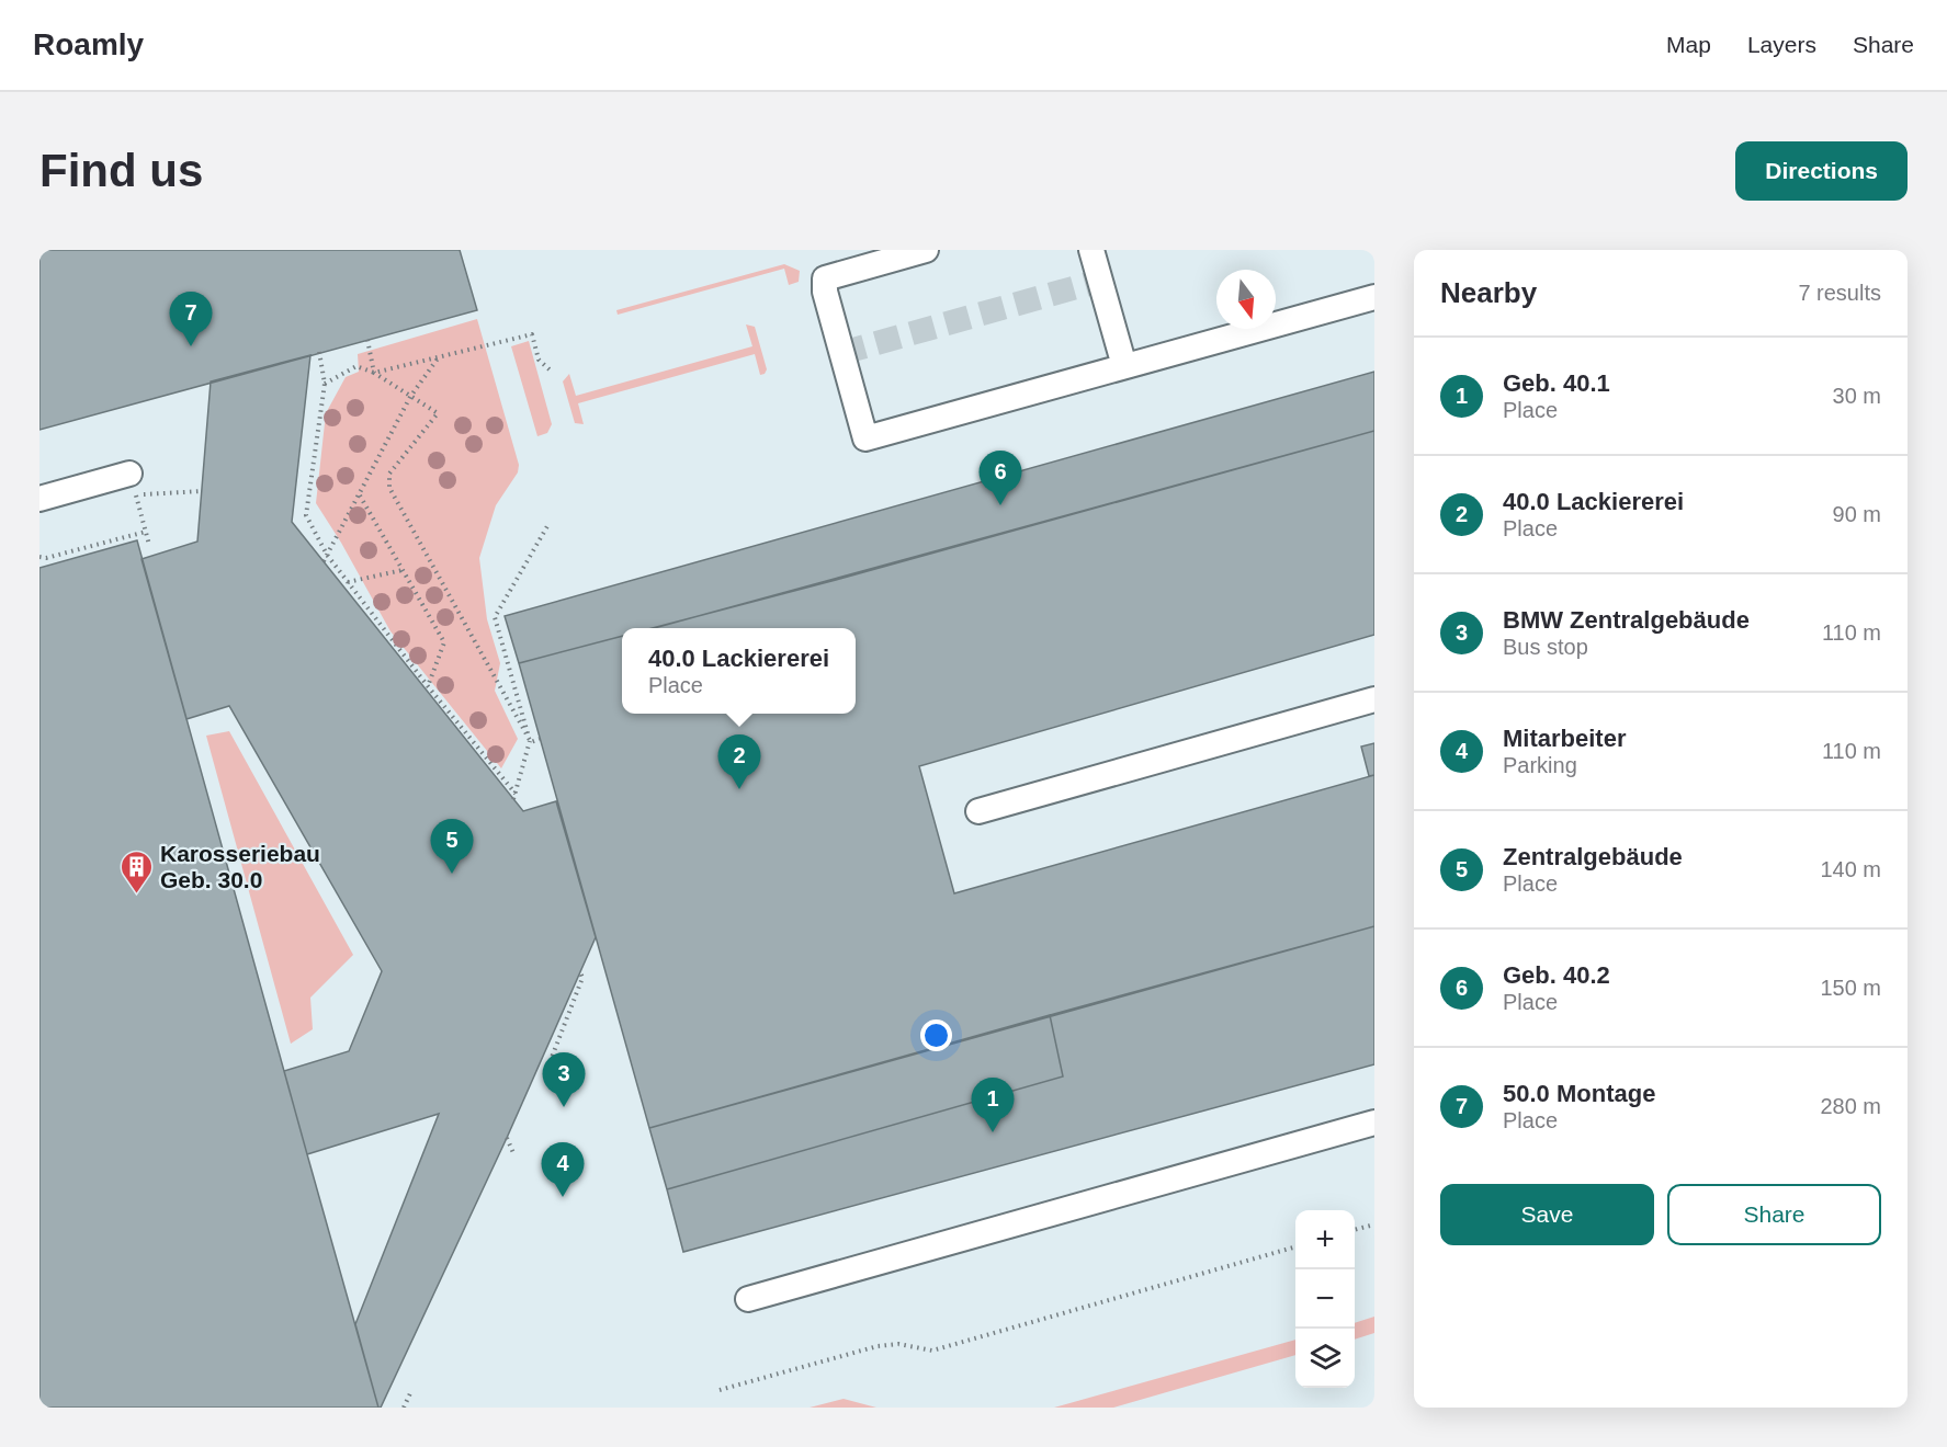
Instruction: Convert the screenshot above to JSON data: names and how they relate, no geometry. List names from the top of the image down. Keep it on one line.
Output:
{"places":{"building":["Karosseriebau Geb. 30.0"]},"north":"bottom","page":{"header":"Roamly","nav":["Map","Layers","Share"],"buttons":["Directions",["Save","Share"]],"title":"Find us","heading":["Nearby","7 results"],"pins":["7","6","2","5","3","1","4"],"list":[{"mark":"1","name":"Geb. 40.1","note":"Place","value":"30 m"},{"mark":"2","name":"40.0 Lackiererei","note":"Place","value":"90 m"},{"mark":"3","name":"BMW Zentralgebäude","note":"Bus stop","value":"110 m"},{"mark":"4","name":"Mitarbeiter","note":"Parking","value":"110 m"},{"mark":"5","name":"Zentralgebäude","note":"Place","value":"140 m"},{"mark":"6","name":"Geb. 40.2","note":"Place","value":"150 m"},{"mark":"7","name":"50.0 Montage","note":"Place","value":"280 m"}],"popup":["40.0 Lackiererei","Place"],"map_buttons":["+","−"]}}
